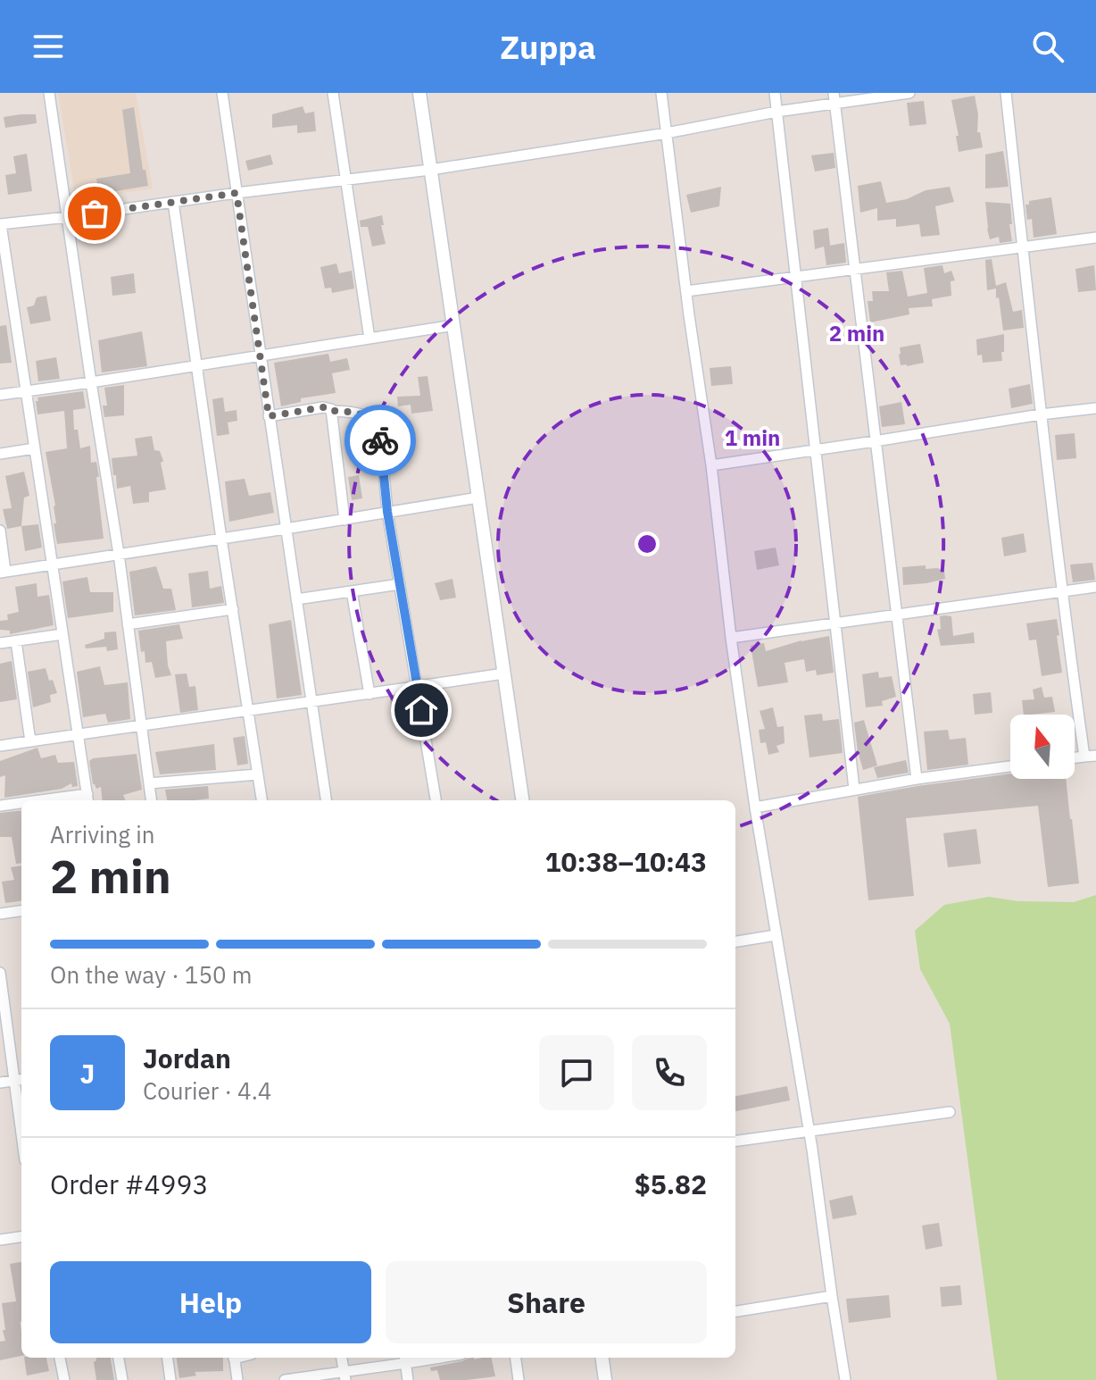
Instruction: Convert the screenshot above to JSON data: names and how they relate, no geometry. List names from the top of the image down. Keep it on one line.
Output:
{"north":"top","page":{"header":"Zuppa","heading":["2 min","Arriving in","10:38–10:43"],"panel":["Jordan","Courier · 4.4","Order #4993","$5.82"],"bar":"On the way · 150 m","round":"J","buttons":["Help","Share"]},"rings":["2 min","1 min"]}
